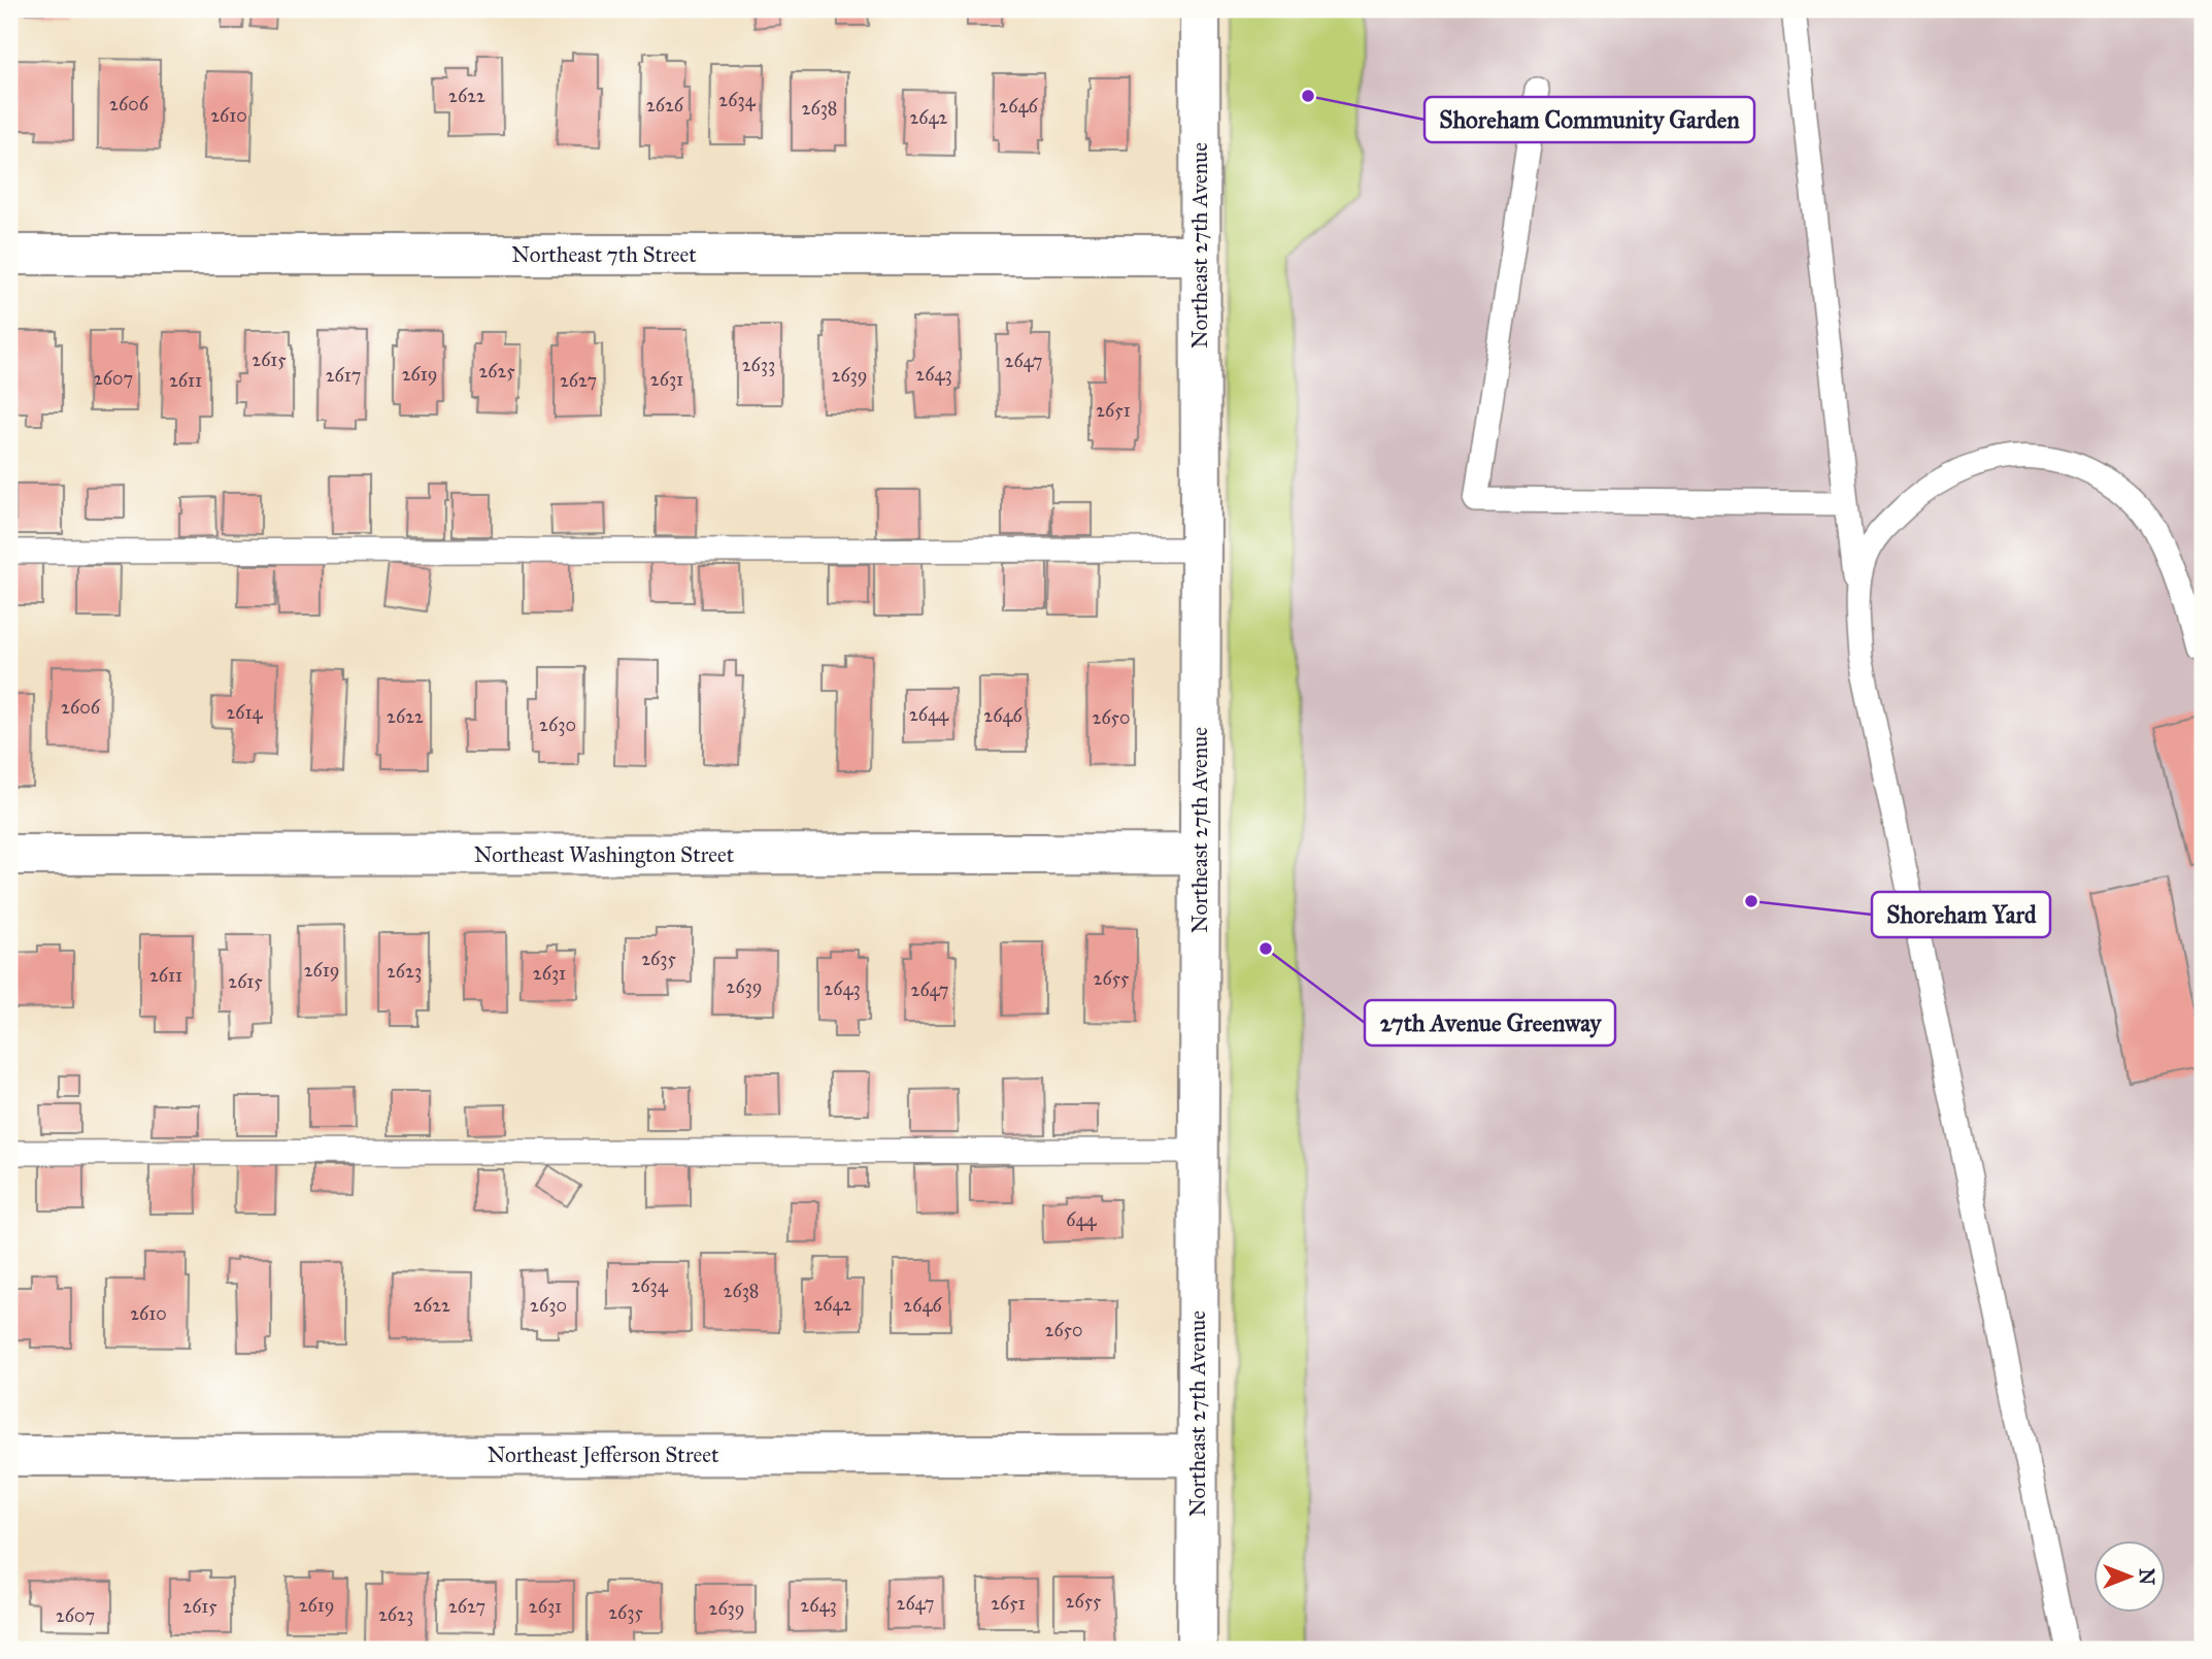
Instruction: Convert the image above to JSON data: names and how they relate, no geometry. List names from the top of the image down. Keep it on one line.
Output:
{"streets":{"street":["Northeast 27th Avenue","Northeast 7th Street","Northeast Washington Street","Northeast Jefferson Street"]},"crossings":[["Northeast 27th Avenue","Northeast 7th Street"],["Northeast 27th Avenue","Northeast Washington Street"],["Northeast 27th Avenue","Northeast Jefferson Street"]],"places":["Shoreham Community Garden","Shoreham Yard","27th Avenue Greenway"],"house_numbers":["2622","2634","2606","2626","2646","2638","2610","2642","2615","2647","2633","2625","2619","2643","2617","2639","2607","2631","2611","2627","2651","2606","2614","2644","2646","2622","2650","2630","2635","2619","2623","2631","2611","2655","2615","2639","2643","2647","644","2634","2638","2642","2622","2630","2646","2610","2650","2655","2647","2651","2619","2643","2615","2627","2631","2639","2635","2623","2607"],"north":"right"}
